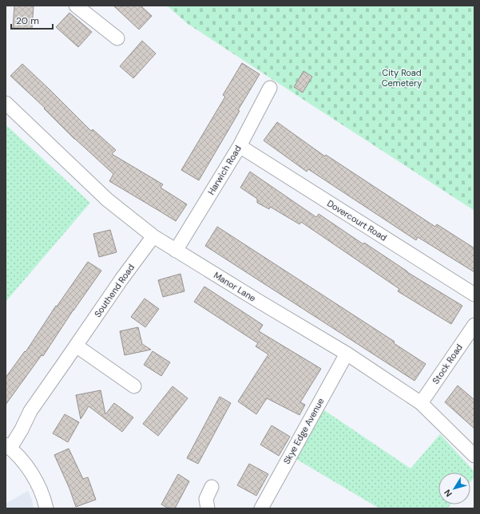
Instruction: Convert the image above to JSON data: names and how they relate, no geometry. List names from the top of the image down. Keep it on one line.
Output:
{"streets":{"street":["Harwich Road","Dovercourt Road","Manor Lane","Southend Road","Stock Road","Skye Edge Avenue"]},"crossings":[["Harwich Road","Dovercourt Road"],["Harwich Road","Manor Lane"],["Manor Lane","Southend Road"],["Manor Lane","Stock Road"],["Manor Lane","Skye Edge Avenue"]],"parks":["City Road Cemetery"],"scale_bar":"20 m","north":"bottom left"}
